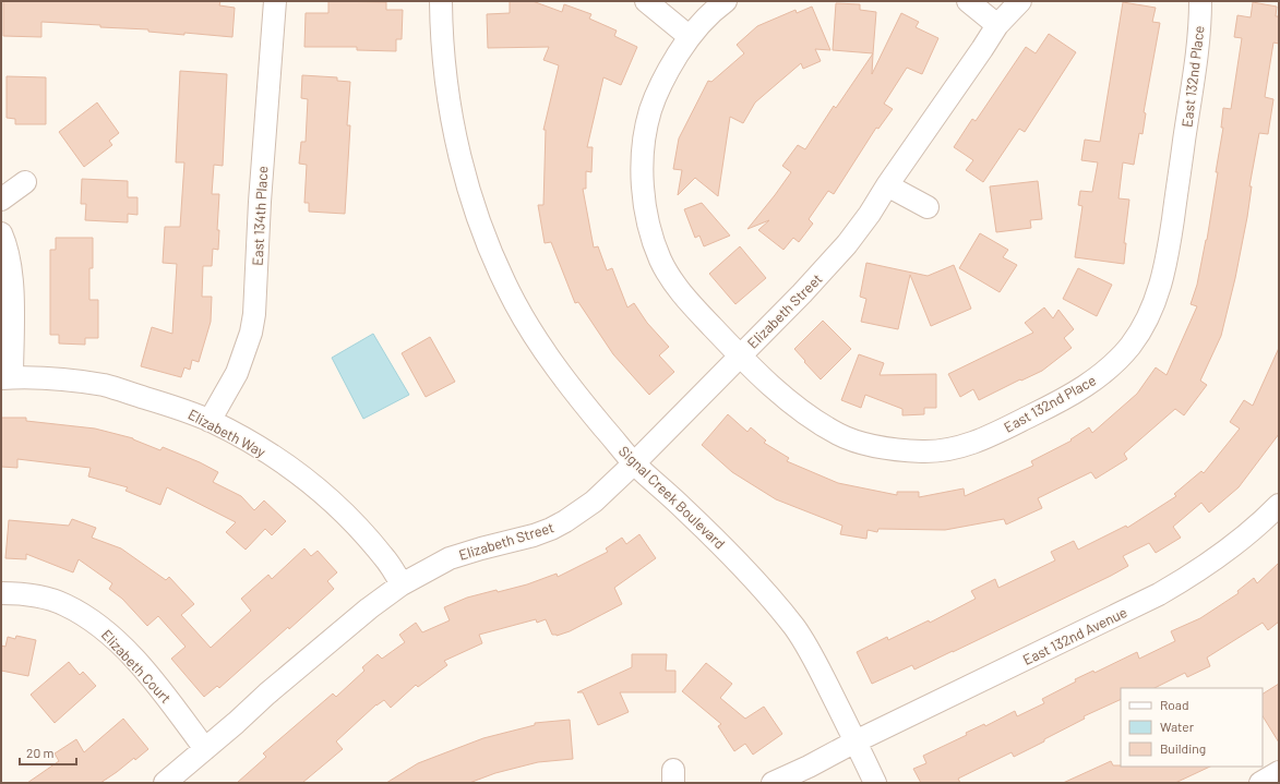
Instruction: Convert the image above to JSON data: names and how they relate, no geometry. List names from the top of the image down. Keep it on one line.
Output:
{"streets":{"street":["East 132nd Place","East 134th Place","Elizabeth Street","Elizabeth Way","Signal Creek Boulevard","East 132nd Avenue","Elizabeth Court"]},"crossings":[["East 132nd Place","Elizabeth Street"],["East 134th Place","Elizabeth Way"],["Elizabeth Street","Elizabeth Way"],["Elizabeth Street","Signal Creek Boulevard"],["Elizabeth Street","Elizabeth Court"],["Signal Creek Boulevard","East 132nd Avenue"]],"legend":["Road","Water","Building"],"scale_bar":"20 m"}
